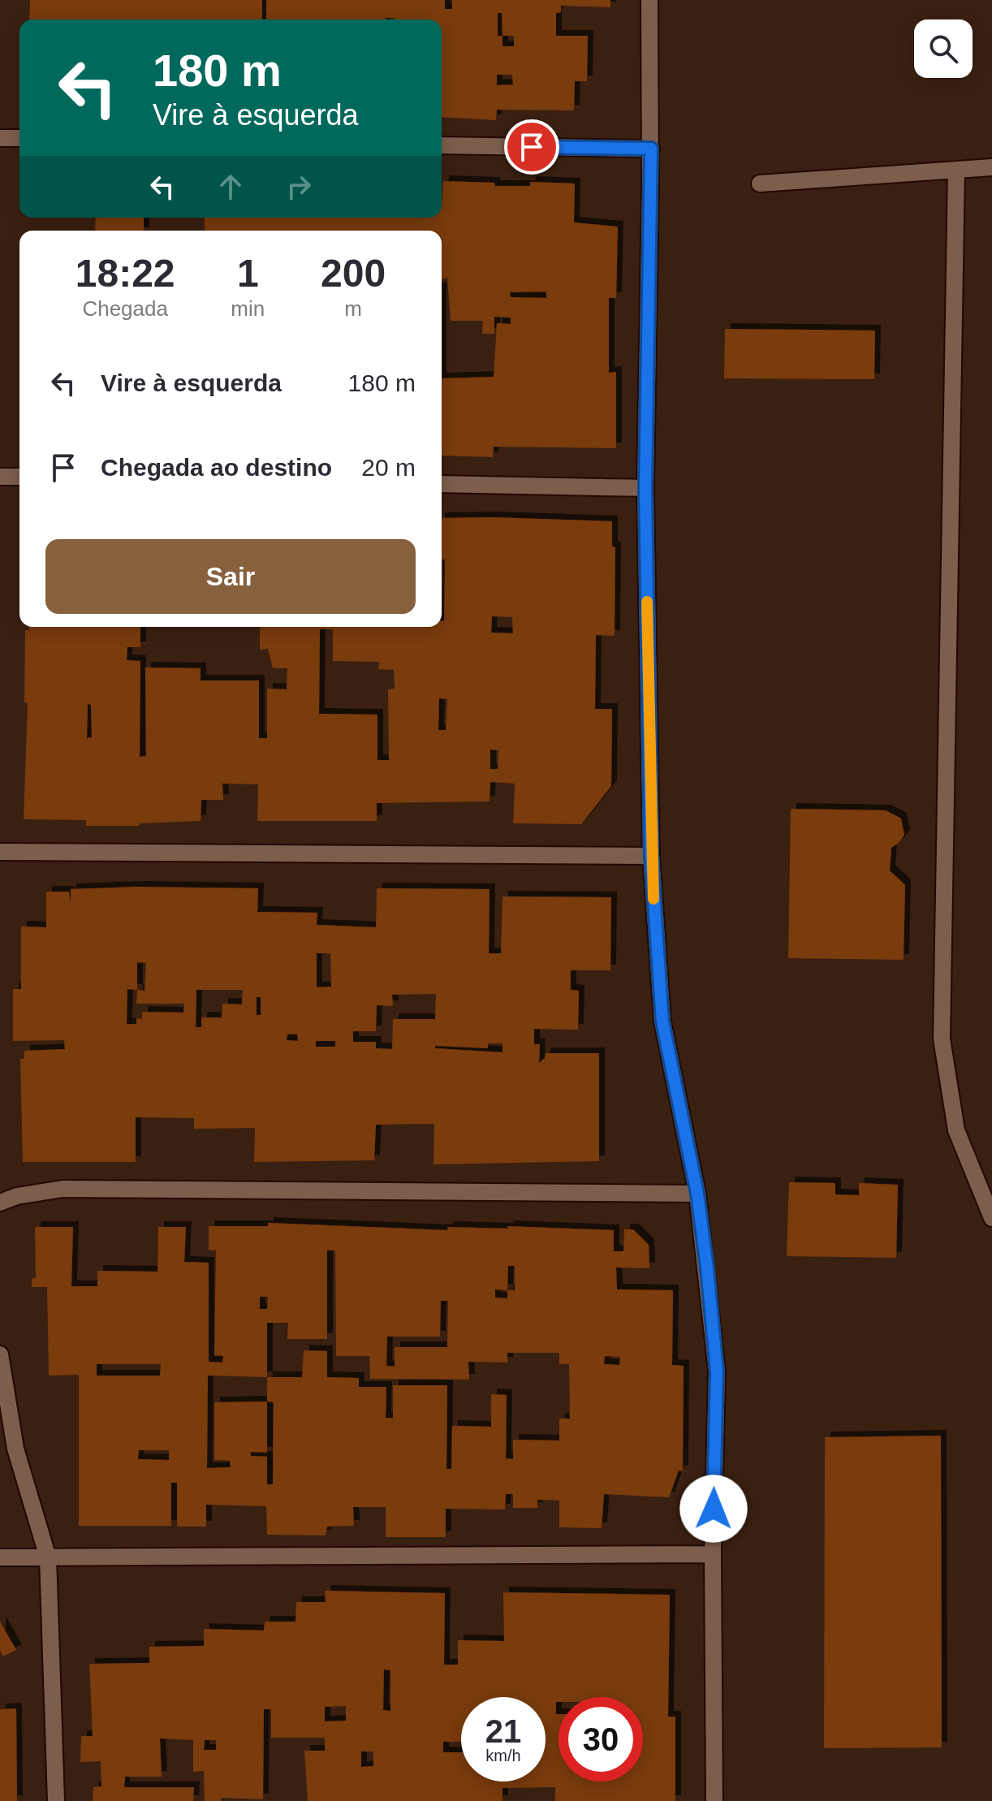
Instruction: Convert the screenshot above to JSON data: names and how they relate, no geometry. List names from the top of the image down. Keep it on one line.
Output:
{"page":{"turn":["180 m","Vire à esquerda"],"eta":["18:22","Chegada","1","min","200","m"],"list":[{"name":"Vire à esquerda","value":"180 m"},{"name":"Chegada ao destino","value":"20 m"}],"buttons":"Sair","speed":"21 km/h","limit":"30"}}
